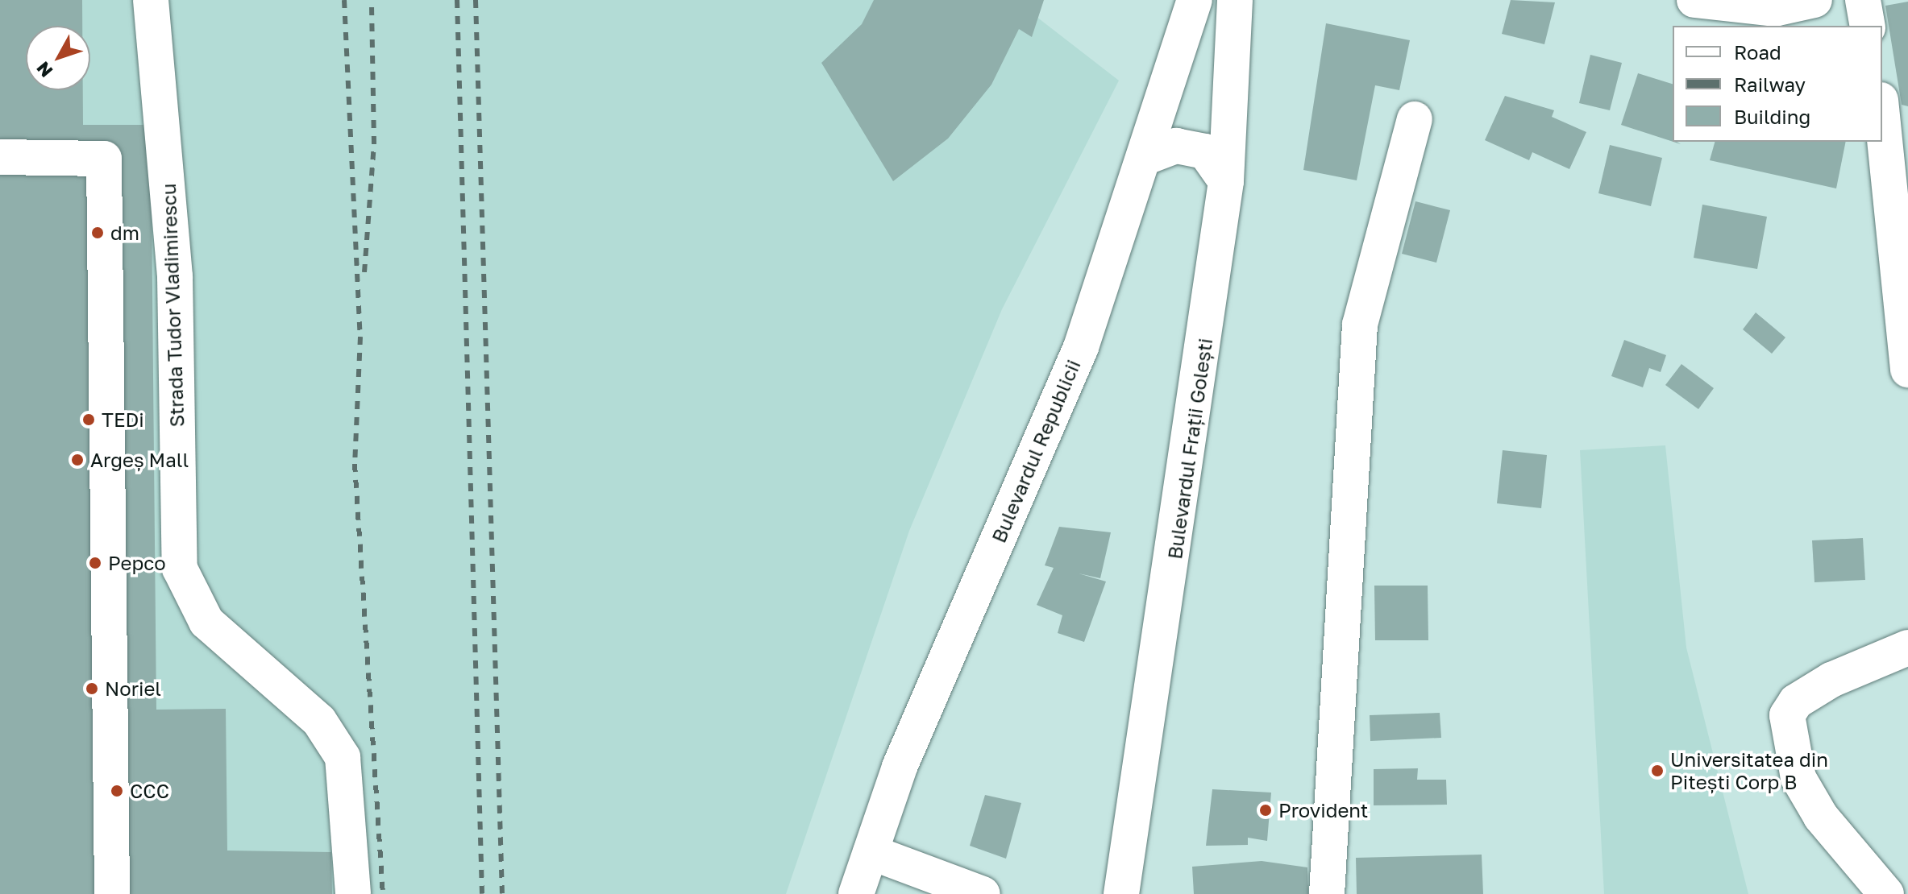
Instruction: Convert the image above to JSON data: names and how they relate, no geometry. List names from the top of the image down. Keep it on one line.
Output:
{"streets":{"main road":["Strada Tudor Vladimirescu","Bulevardul Frații Golești","Bulevardul Republicii"]},"places":["dm","TEDi","Argeș Mall","Pepco","Noriel","Universitatea din Pitești Corp B","CCC","Provident"],"legend":["Road","Railway","Building"],"north":"bottom left"}
